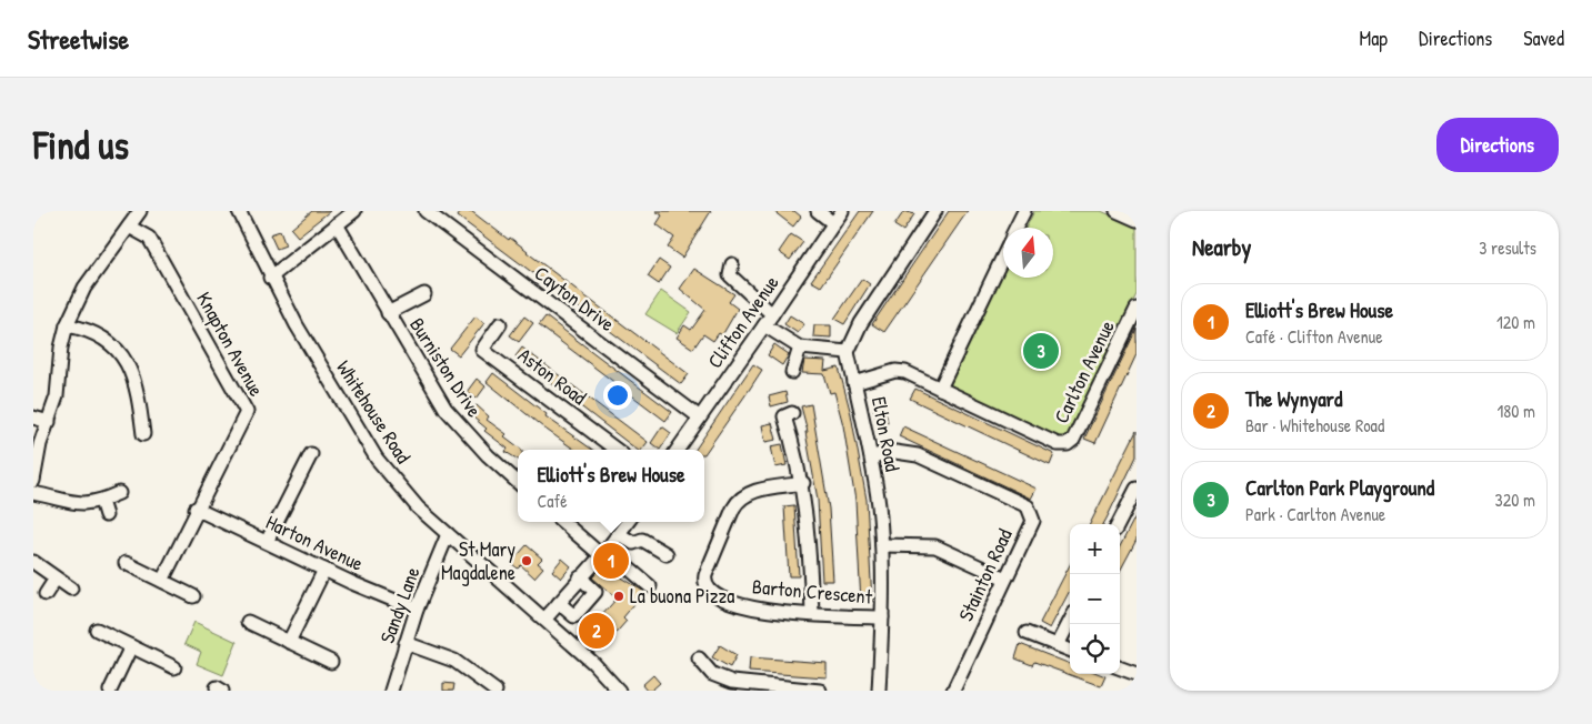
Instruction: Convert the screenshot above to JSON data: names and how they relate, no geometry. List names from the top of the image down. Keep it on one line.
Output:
{"streets":{"street":["Cayton Drive","Clifton Avenue","Knapton Avenue","Burniston Drive","Carlton Avenue","Aston Road","Whitehouse Road","Elton Road","Harton Avenue","Stainton Road","Barton Crescent","Sandy Lane"]},"crossings":[["Cayton Drive","Clifton Avenue"],["Knapton Avenue","Harton Avenue"],["Carlton Avenue","Elton Road"],["Whitehouse Road","Sandy Lane"],["Elton Road","Stainton Road"],["Elton Road","Barton Crescent"],["Harton Avenue","Sandy Lane"]],"places":["St Mary Magdalene","La buona Pizza"],"north":"top","page":{"header":"Streetwise","nav":["Map","Directions","Saved"],"buttons":"Directions","title":"Find us","heading":["Nearby","3 results"],"list":[{"mark":"1","name":"Elliott's Brew House","note":"Café · Clifton Avenue","value":"120 m"},{"mark":"2","name":"The Wynyard","note":"Bar · Whitehouse Road","value":"180 m"},{"mark":"3","name":"Carlton Park Playground","note":"Park · Carlton Avenue","value":"320 m"}],"pins":["3","1","2"],"popup":["Elliott's Brew House","Café"],"map_buttons":["+","−"]}}
